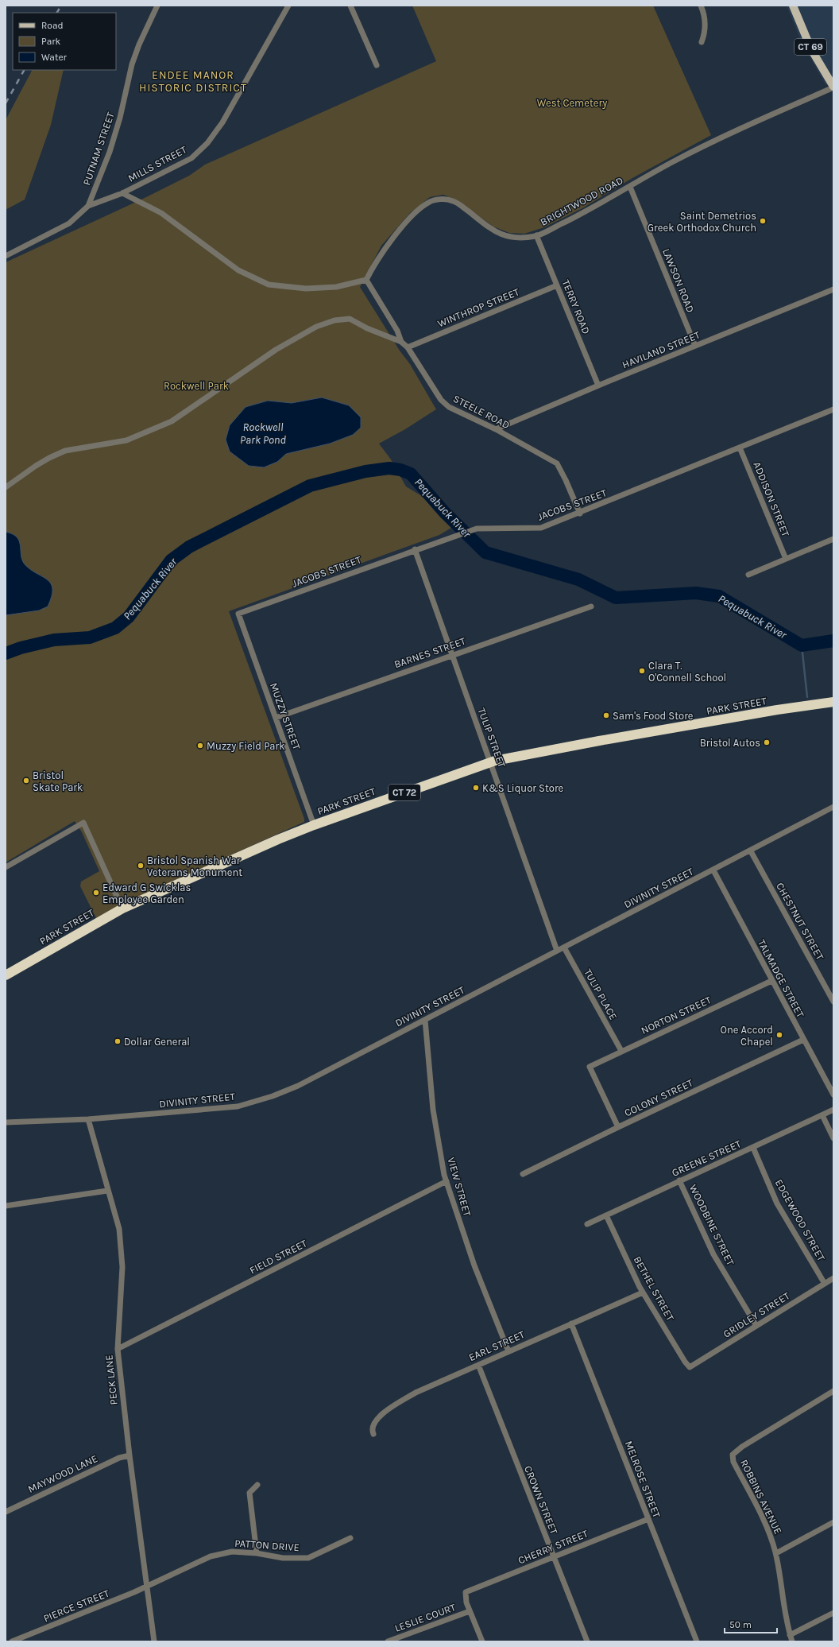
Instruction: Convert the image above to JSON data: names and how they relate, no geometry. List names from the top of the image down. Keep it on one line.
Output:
{"streets":{"highway":["PARK STREET","CT 72"],"main road":["CT 69"],"street":["PUTNAM STREET","MILLS STREET","BRIGHTWOOD ROAD","LAWSON ROAD","TERRY ROAD","WINTHROP STREET","HAVILAND STREET","STEELE ROAD","ADDISON STREET","JACOBS STREET","BARNES STREET","MUZZY STREET","TULIP STREET","DIVINITY STREET","CHESTNUT STREET","TALMADGE STREET","TULIP PLACE","NORTON STREET","COLONY STREET","GREENE STREET","VIEW STREET","EDGEWOOD STREET","WOODBINE STREET","FIELD STREET","BETHEL STREET","GRIDLEY STREET","EARL STREET","PECK LANE","MAYWOOD LANE","MELROSE STREET","ROBBINS AVENUE","CROWN STREET","PATTON DRIVE","CHERRY STREET","PIERCE STREET","LESLIE COURT"]},"crossings":[["CT 69","BRIGHTWOOD ROAD"],["PUTNAM STREET","MILLS STREET"],["BRIGHTWOOD ROAD","LAWSON ROAD"],["BRIGHTWOOD ROAD","TERRY ROAD"],["BRIGHTWOOD ROAD","STEELE ROAD"],["LAWSON ROAD","HAVILAND STREET"],["TERRY ROAD","WINTHROP STREET"],["TERRY ROAD","HAVILAND STREET"],["WINTHROP STREET","STEELE ROAD"],["HAVILAND STREET","STEELE ROAD"],["STEELE ROAD","JACOBS STREET"],["ADDISON STREET","JACOBS STREET"],["JACOBS STREET","MUZZY STREET"],["JACOBS STREET","TULIP STREET"],["BARNES STREET","MUZZY STREET"],["BARNES STREET","TULIP STREET"],["PARK STREET","MUZZY STREET"],["PARK STREET","TULIP STREET"],["TULIP STREET","DIVINITY STREET"],["DIVINITY STREET","CHESTNUT STREET"],["DIVINITY STREET","TALMADGE STREET"],["DIVINITY STREET","TULIP PLACE"],["DIVINITY STREET","VIEW STREET"],["DIVINITY STREET","PECK LANE"],["TALMADGE STREET","NORTON STREET"],["TALMADGE STREET","COLONY STREET"],["TULIP PLACE","NORTON STREET"],["NORTON STREET","COLONY STREET"],["GREENE STREET","EDGEWOOD STREET"],["GREENE STREET","WOODBINE STREET"],["GREENE STREET","BETHEL STREET"],["VIEW STREET","FIELD STREET"],["VIEW STREET","EARL STREET"],["EDGEWOOD STREET","GRIDLEY STREET"],["WOODBINE STREET","GRIDLEY STREET"],["FIELD STREET","PECK LANE"],["BETHEL STREET","GRIDLEY STREET"],["BETHEL STREET","EARL STREET"],["EARL STREET","MELROSE STREET"],["EARL STREET","CROWN STREET"],["PECK LANE","MAYWOOD LANE"],["PECK LANE","PATTON DRIVE"],["PECK LANE","PIERCE STREET"],["MELROSE STREET","CHERRY STREET"],["CROWN STREET","CHERRY STREET"],["PATTON DRIVE","PIERCE STREET"],["CHERRY STREET","LESLIE COURT"]],"districts":["ENDEE MANOR HISTORIC DISTRICT"],"water":["Rockwell Park Pond","Pequabuck River"],"parks":["West Cemetery","Rockwell Park"],"places":["Saint Demetrios Greek Orthodox Church","Clara T. O'Connell School","Sam's Food Store","Bristol Autos","Muzzy Field Park","Bristol Skate Park","K&S Liquor Store","Bristol Spanish War Veterans Monument","Edward G Swicklas Employee Garden","One Accord Chapel","Dollar General"],"legend":["Road","Park","Water"],"scale_bar":"50 m"}
